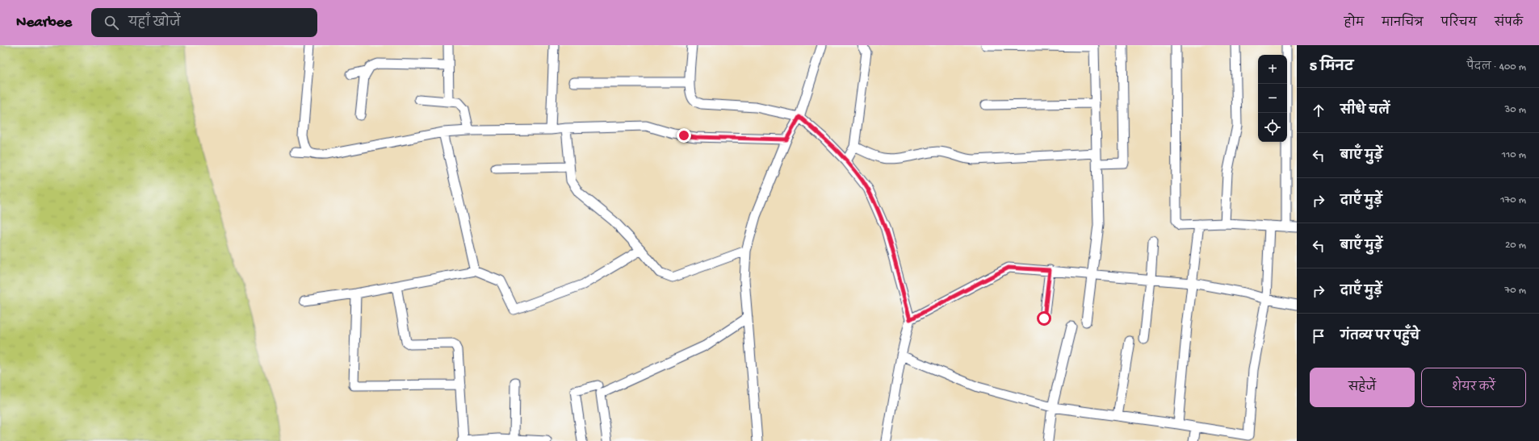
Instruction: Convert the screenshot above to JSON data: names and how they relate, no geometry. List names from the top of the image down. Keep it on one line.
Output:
{"page":{"header":"Nearbee","search":"यहाँ खोजें","nav":["होम","मानचित्र","परिचय","संपर्क"],"heading":["5 मिनट","पैदल · 400 m"],"map_buttons":["+","−"],"list":[["सीधे चलें","30 m"],["बाएँ मुड़ें","110 m"],["दाएँ मुड़ें","170 m"],["बाएँ मुड़ें","20 m"],["दाएँ मुड़ें","70 m"],"गंतव्य पर पहुँचे"],"buttons":["सहेजें","शेयर करें"]}}
